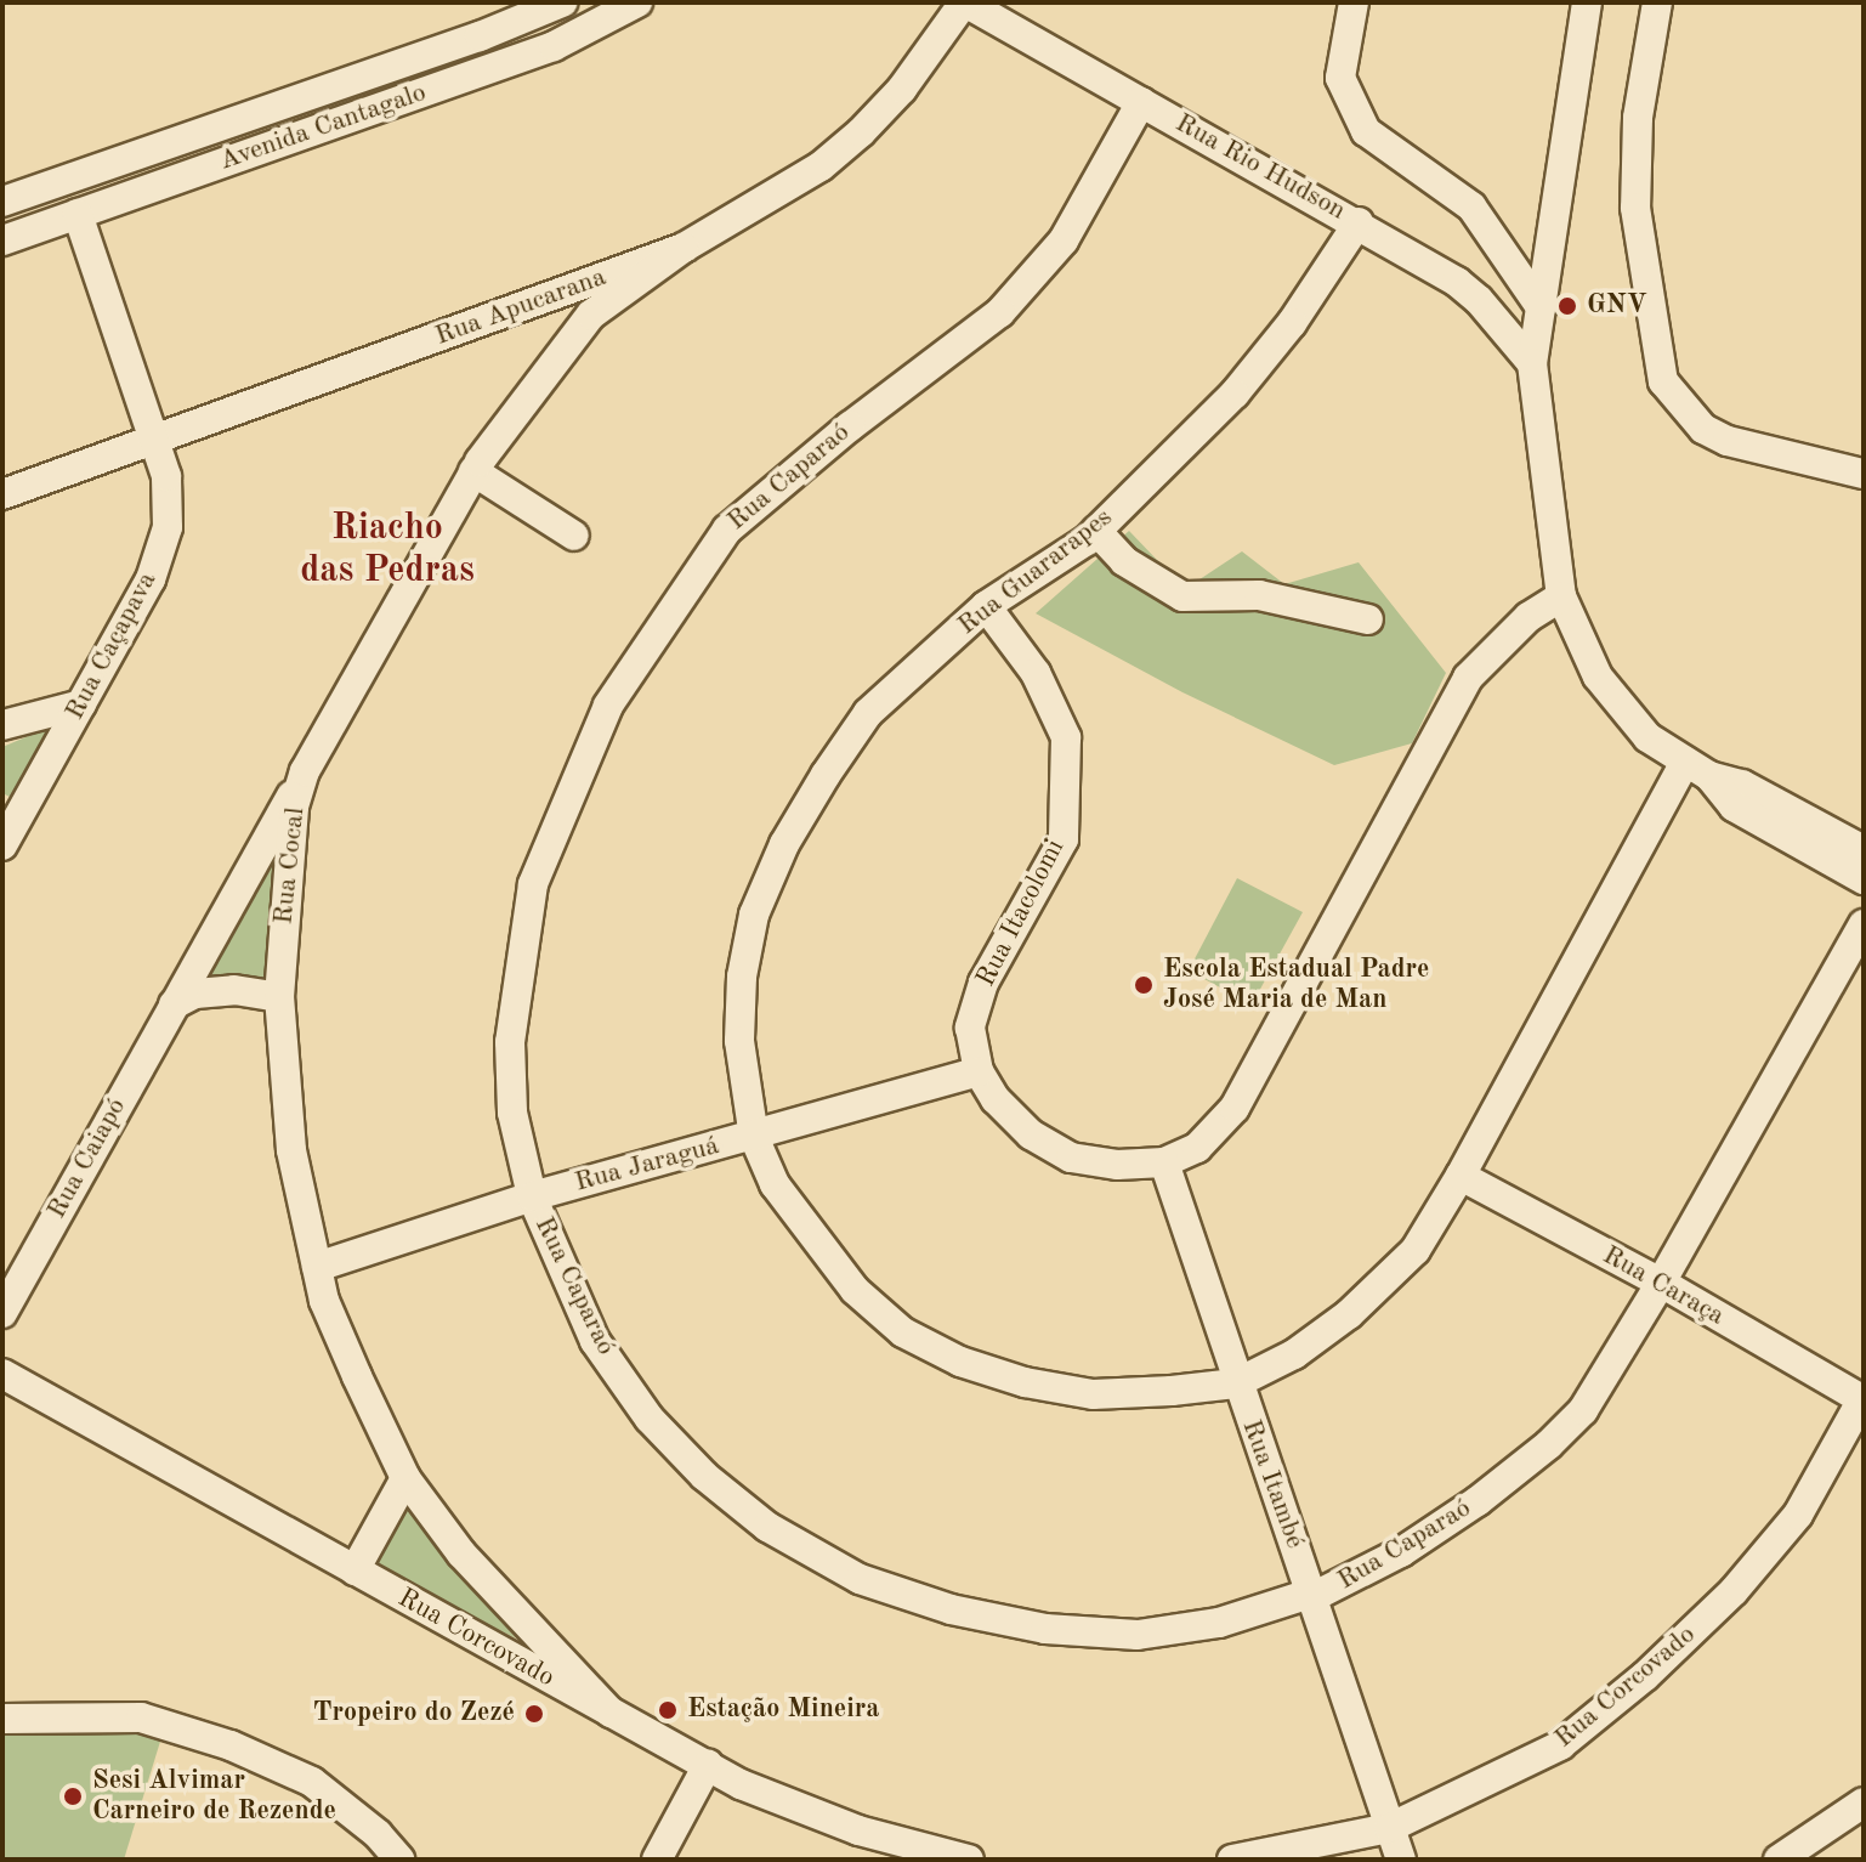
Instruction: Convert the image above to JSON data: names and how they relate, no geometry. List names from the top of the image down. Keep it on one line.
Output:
{"streets":{"street":["Avenida Cantagalo","Rua Rio Hudson","Rua Apucarana","Rua Caparaó","Rua Guararapes","Rua Caçapava","Rua Cocal","Rua Itacolomi","Rua Caiapó","Rua Jaraguá","Rua Caraça","Rua Itambé","Rua Corcovado"]},"crossings":[["Avenida Cantagalo","Rua Caçapava"],["Rua Rio Hudson","Rua Apucarana"],["Rua Rio Hudson","Rua Caparaó"],["Rua Rio Hudson","Rua Guararapes"],["Rua Apucarana","Rua Caçapava"],["Rua Apucarana","Rua Cocal"],["Rua Caparaó","Rua Jaraguá"],["Rua Caparaó","Rua Caraça"],["Rua Caparaó","Rua Itambé"],["Rua Guararapes","Rua Itacolomi"],["Rua Guararapes","Rua Jaraguá"],["Rua Guararapes","Rua Caraça"],["Rua Guararapes","Rua Itambé"],["Rua Cocal","Rua Caiapó"],["Rua Cocal","Rua Jaraguá"],["Rua Cocal","Rua Corcovado"],["Rua Itacolomi","Rua Jaraguá"],["Rua Itacolomi","Rua Itambé"],["Rua Caraça","Rua Corcovado"],["Rua Itambé","Rua Corcovado"]],"districts":["Riacho das Pedras"],"places":["GNV","Escola Estadual Padre José Maria de Man","Estação Mineira","Tropeiro do Zezé","Sesi Alvimar Carneiro de Rezende"]}
